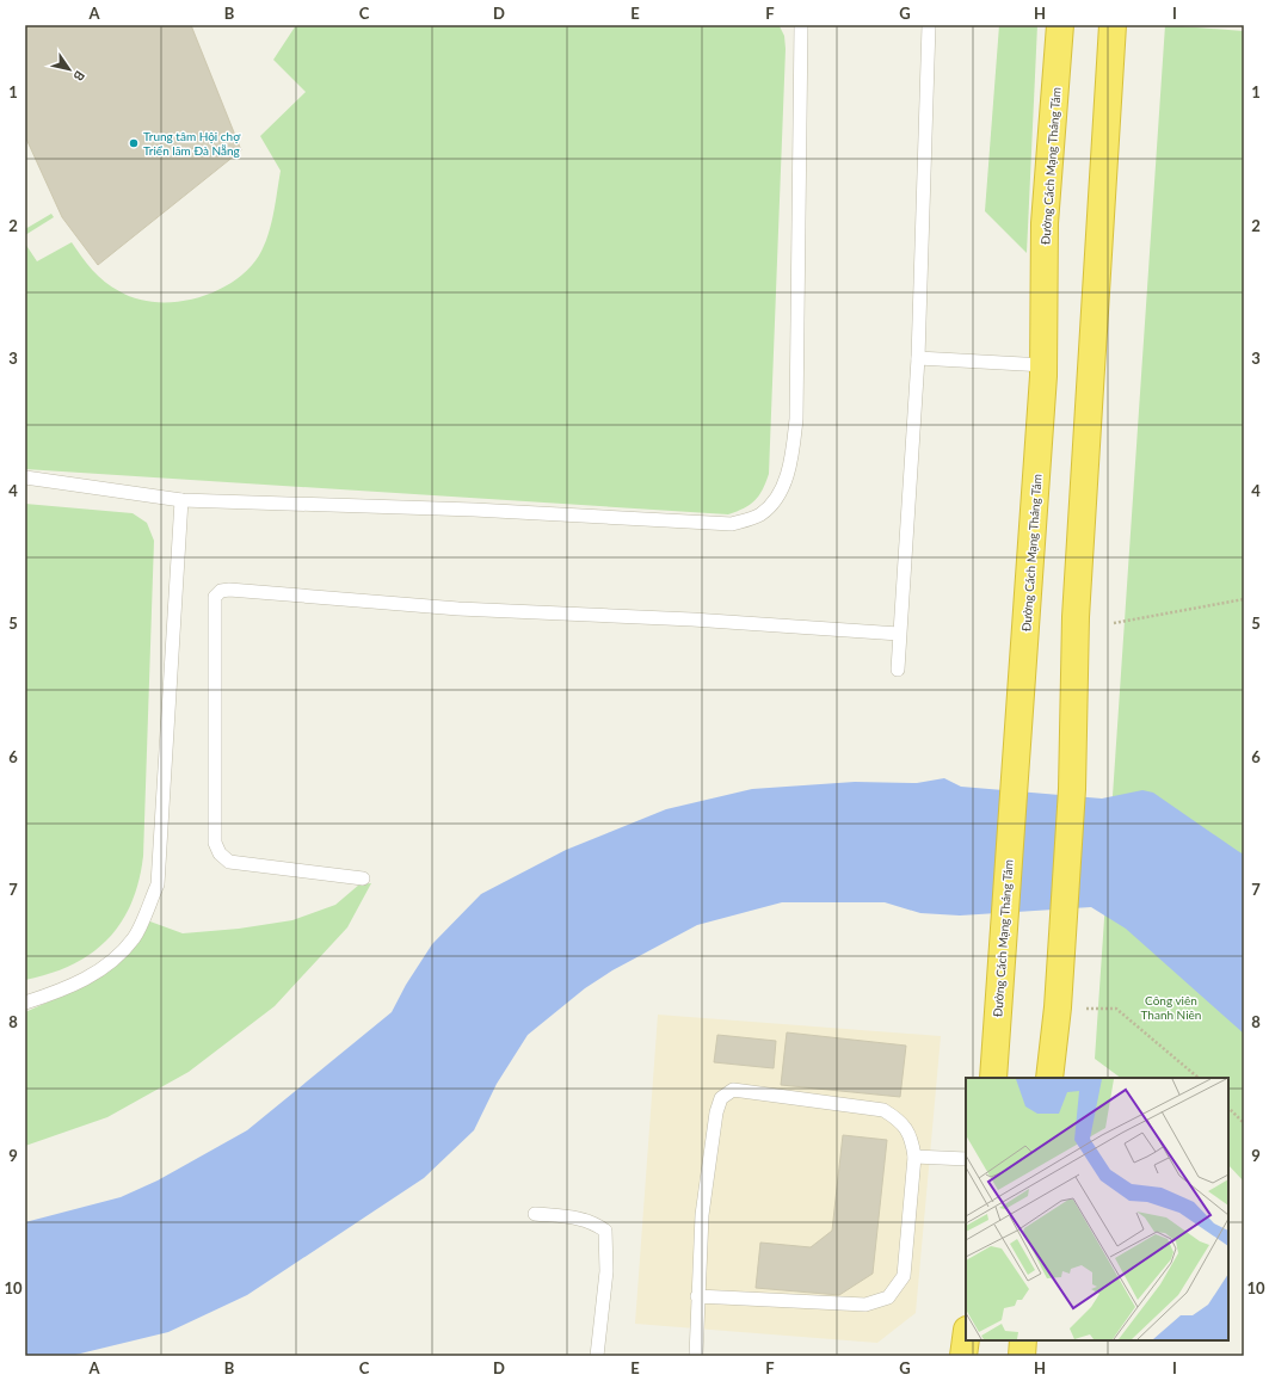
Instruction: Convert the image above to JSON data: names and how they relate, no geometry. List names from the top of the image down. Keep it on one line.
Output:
{"streets":{"highway":["Đường Cách Mạng Tháng Tám"]},"parks":["Công viên Thanh Niên"],"places":["Trung tâm Hội chợ Triển lãm Đà Nẵng"],"north":"bottom right","grid":{"columns":["A","B","C","D","E","F","G","H","I"],"rows":["1","2","3","4","5","6","7","8","9","10"]}}
